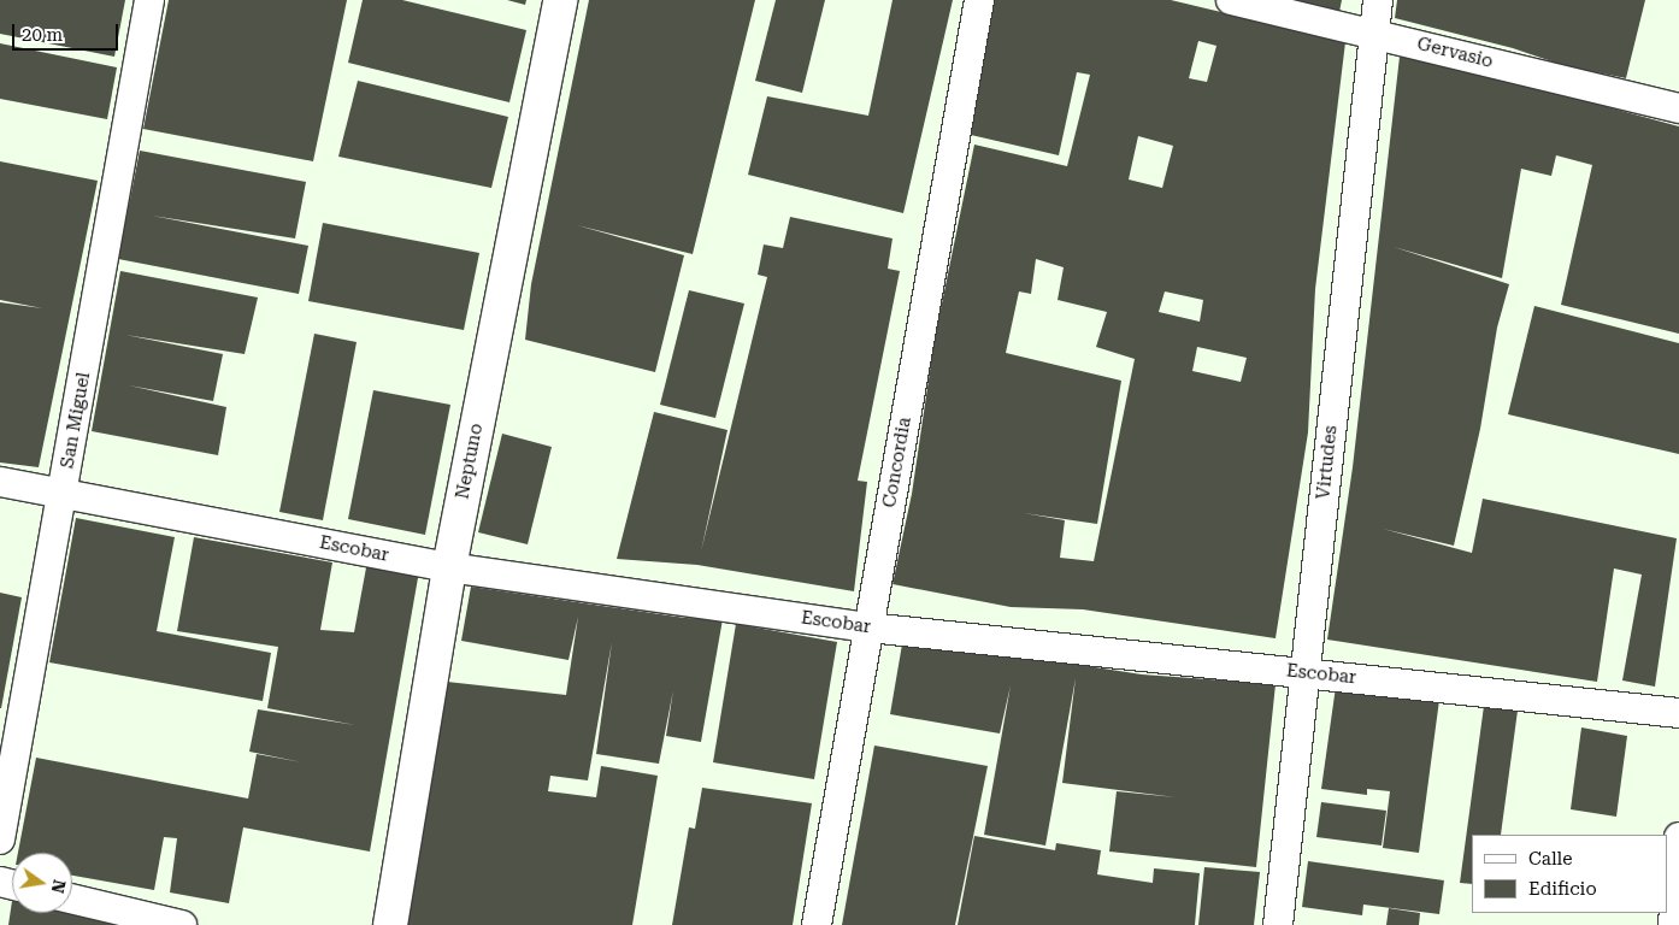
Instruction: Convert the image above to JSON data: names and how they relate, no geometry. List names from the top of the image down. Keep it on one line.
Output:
{"streets":{"street":["Gervasio","San Miguel","Neptuno","Concordia","Virtudes","Escobar"]},"crossings":[["Gervasio","Virtudes"],["San Miguel","Escobar"],["Neptuno","Escobar"],["Concordia","Escobar"],["Virtudes","Escobar"]],"legend":["Calle","Edificio"],"scale_bar":"20 m","north":"right"}
